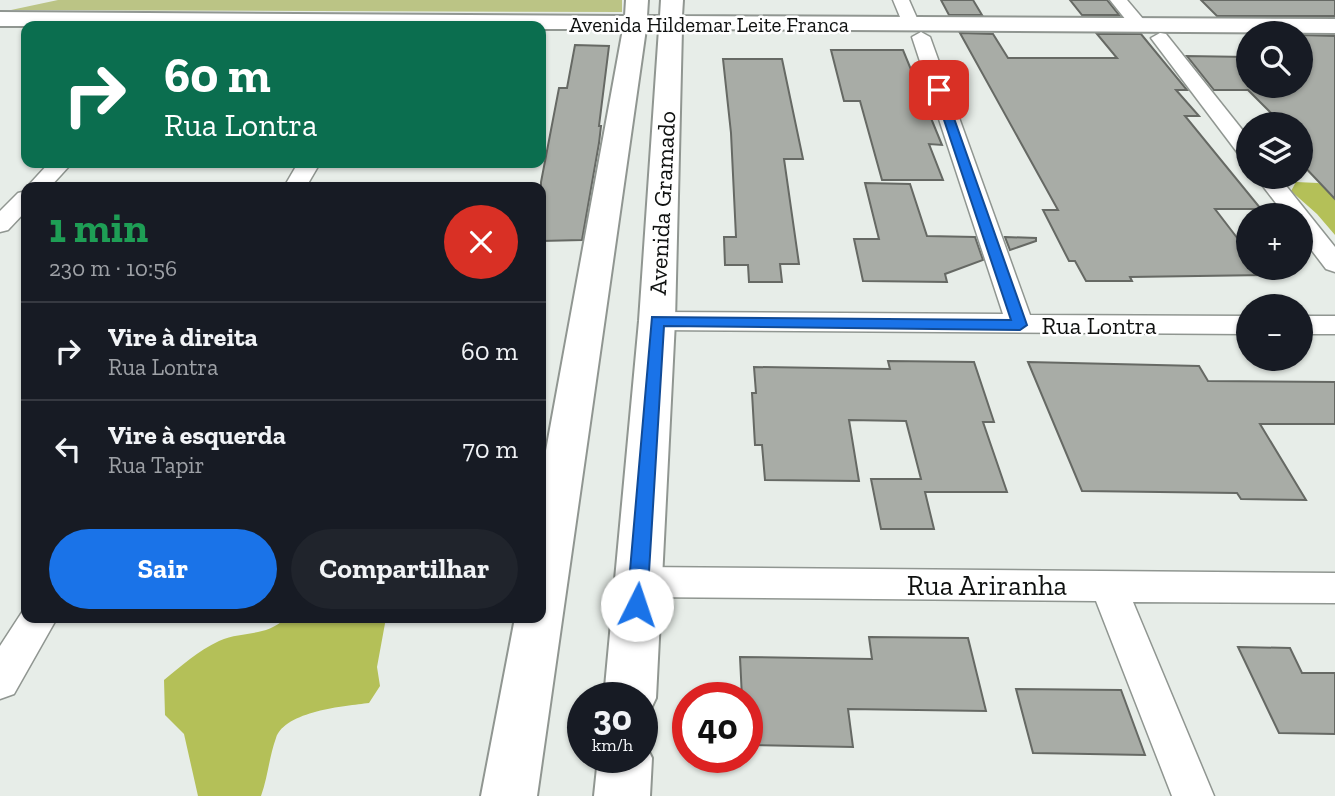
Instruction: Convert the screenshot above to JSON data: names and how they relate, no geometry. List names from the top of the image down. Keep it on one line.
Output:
{"streets":{"street":["Avenida Hildemar Leite Franca","Avenida Gramado","Rua Lontra","Rua Ariranha"]},"crossings":[["Avenida Hildemar Leite Franca","Avenida Gramado"],["Avenida Gramado","Rua Lontra"],["Avenida Gramado","Rua Ariranha"]],"page":{"map_buttons":["+","−"],"turn":["60 m","Rua Lontra"],"heading":["1 min","230 m · 10:56"],"list":[{"name":"Vire à direita","note":"Rua Lontra","value":"60 m"},{"name":"Vire à esquerda","note":"Rua Tapir","value":"70 m"}],"buttons":["Sair","Compartilhar"],"speed":"30 km/h","limit":"40"}}
